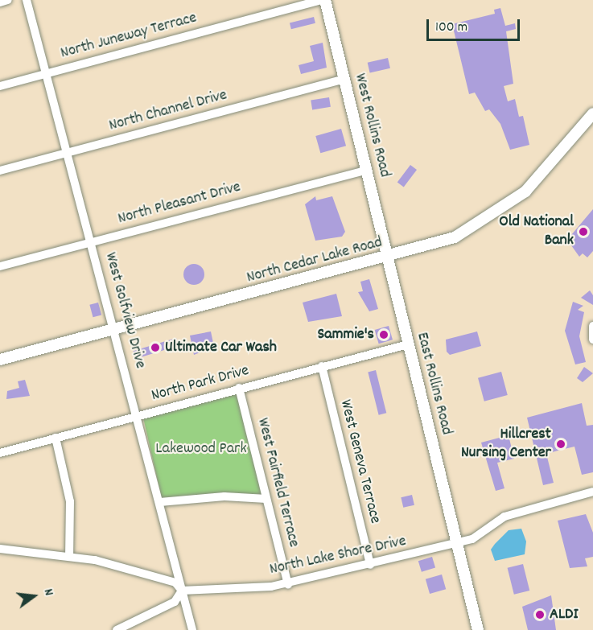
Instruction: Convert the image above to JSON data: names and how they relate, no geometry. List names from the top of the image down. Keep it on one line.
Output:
{"streets":{"main road":["West Rollins Road","North Cedar Lake Road","East Rollins Road"],"street":["North Juneway Terrace","North Channel Drive","North Pleasant Drive","West Golfview Drive","North Park Drive","West Geneva Terrace","West Fairfield Terrace","North Lake Shore Drive"]},"crossings":[["North Juneway Terrace","West Golfview Drive"],["North Channel Drive","West Rollins Road"],["North Channel Drive","West Golfview Drive"],["West Rollins Road","North Pleasant Drive"],["West Rollins Road","North Cedar Lake Road"],["West Rollins Road","East Rollins Road"],["North Pleasant Drive","West Golfview Drive"],["North Cedar Lake Road","West Golfview Drive"],["North Cedar Lake Road","East Rollins Road"],["West Golfview Drive","North Park Drive"],["West Golfview Drive","North Lake Shore Drive"],["North Park Drive","East Rollins Road"],["North Park Drive","West Geneva Terrace"],["North Park Drive","West Fairfield Terrace"],["East Rollins Road","North Lake Shore Drive"],["West Geneva Terrace","North Lake Shore Drive"],["West Fairfield Terrace","North Lake Shore Drive"]],"parks":["Lakewood Park"],"places":["Old National Bank","Sammie's","Ultimate Car Wash","Hillcrest Nursing Center","ALDI"],"scale_bar":"100 m","north":"right"}
